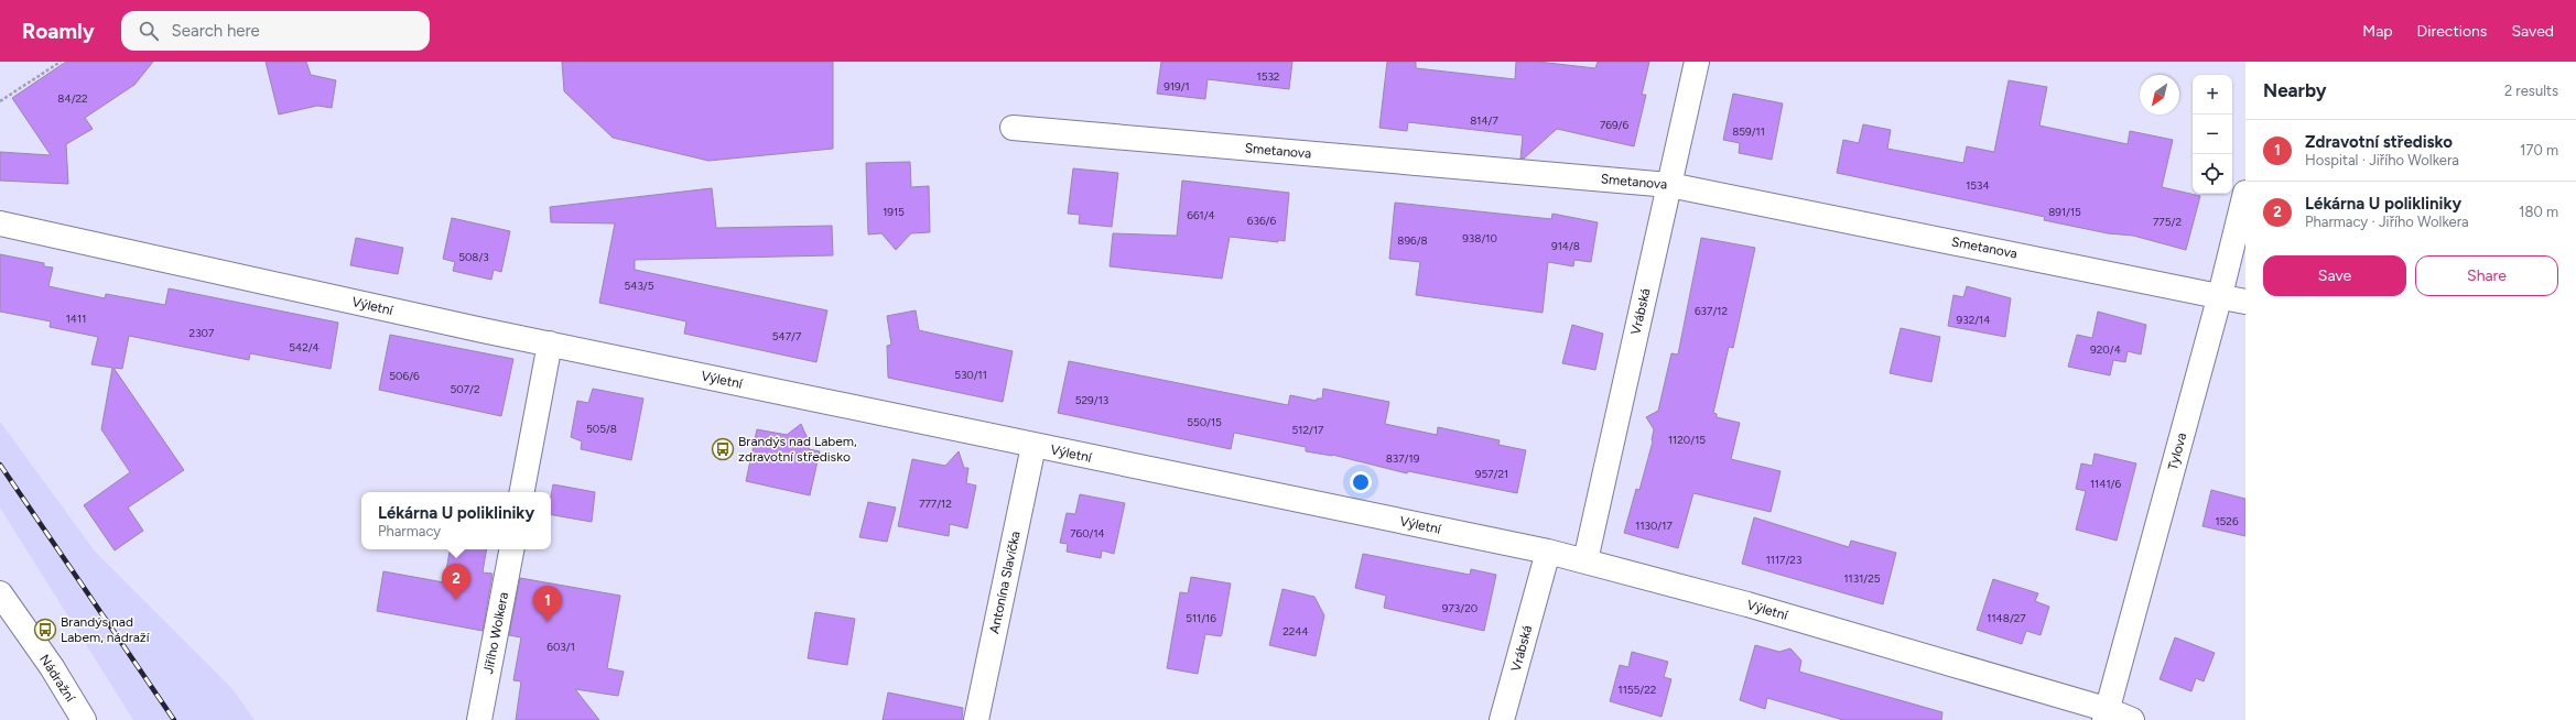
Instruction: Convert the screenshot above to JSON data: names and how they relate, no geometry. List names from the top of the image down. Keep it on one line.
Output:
{"streets":{"street":["Smetanova","Výletní","Vrábská","Tylova","Antonína Slavíčka","Jiřího Wolkera","Nádražní"]},"crossings":[["Smetanova","Vrábská"],["Smetanova","Tylova"],["Výletní","Vrábská"],["Výletní","Tylova"],["Výletní","Antonína Slavíčka"]],"places":{"bus stop":["Brandýs nad Labem, zdravotní středisko","Brandýs nad Labem, nádraží"]},"house_numbers":["1532","919/1","84/22","814/7","769/6","859/11","1534","1915","891/15","661/4","636/6","775/2","938/10","896/8","914/8","508/3","543/5","637/12","1411","932/14","2307","547/7","542/4","920/4","530/11","506/6","507/2","529/13","550/15","505/8","512/17","1120/15","837/19","957/21","1141/6","777/12","1526","1130/17","760/14","1117/23","1131/25","973/20","511/16","1148/27","2244","603/1","1155/22"],"north":"bottom left","page":{"header":"Roamly","search":"Search here","nav":["Map","Directions","Saved"],"heading":["Nearby","2 results"],"map_buttons":["+","−"],"list":[{"mark":"1","name":"Zdravotní středisko","note":"Hospital · Jiřího Wolkera","value":"170 m"},{"mark":"2","name":"Lékárna U polikliniky","note":"Pharmacy · Jiřího Wolkera","value":"180 m"}],"buttons":["Save","Share"],"popup":["Lékárna U polikliniky","Pharmacy"],"pins":["2","1"]}}
